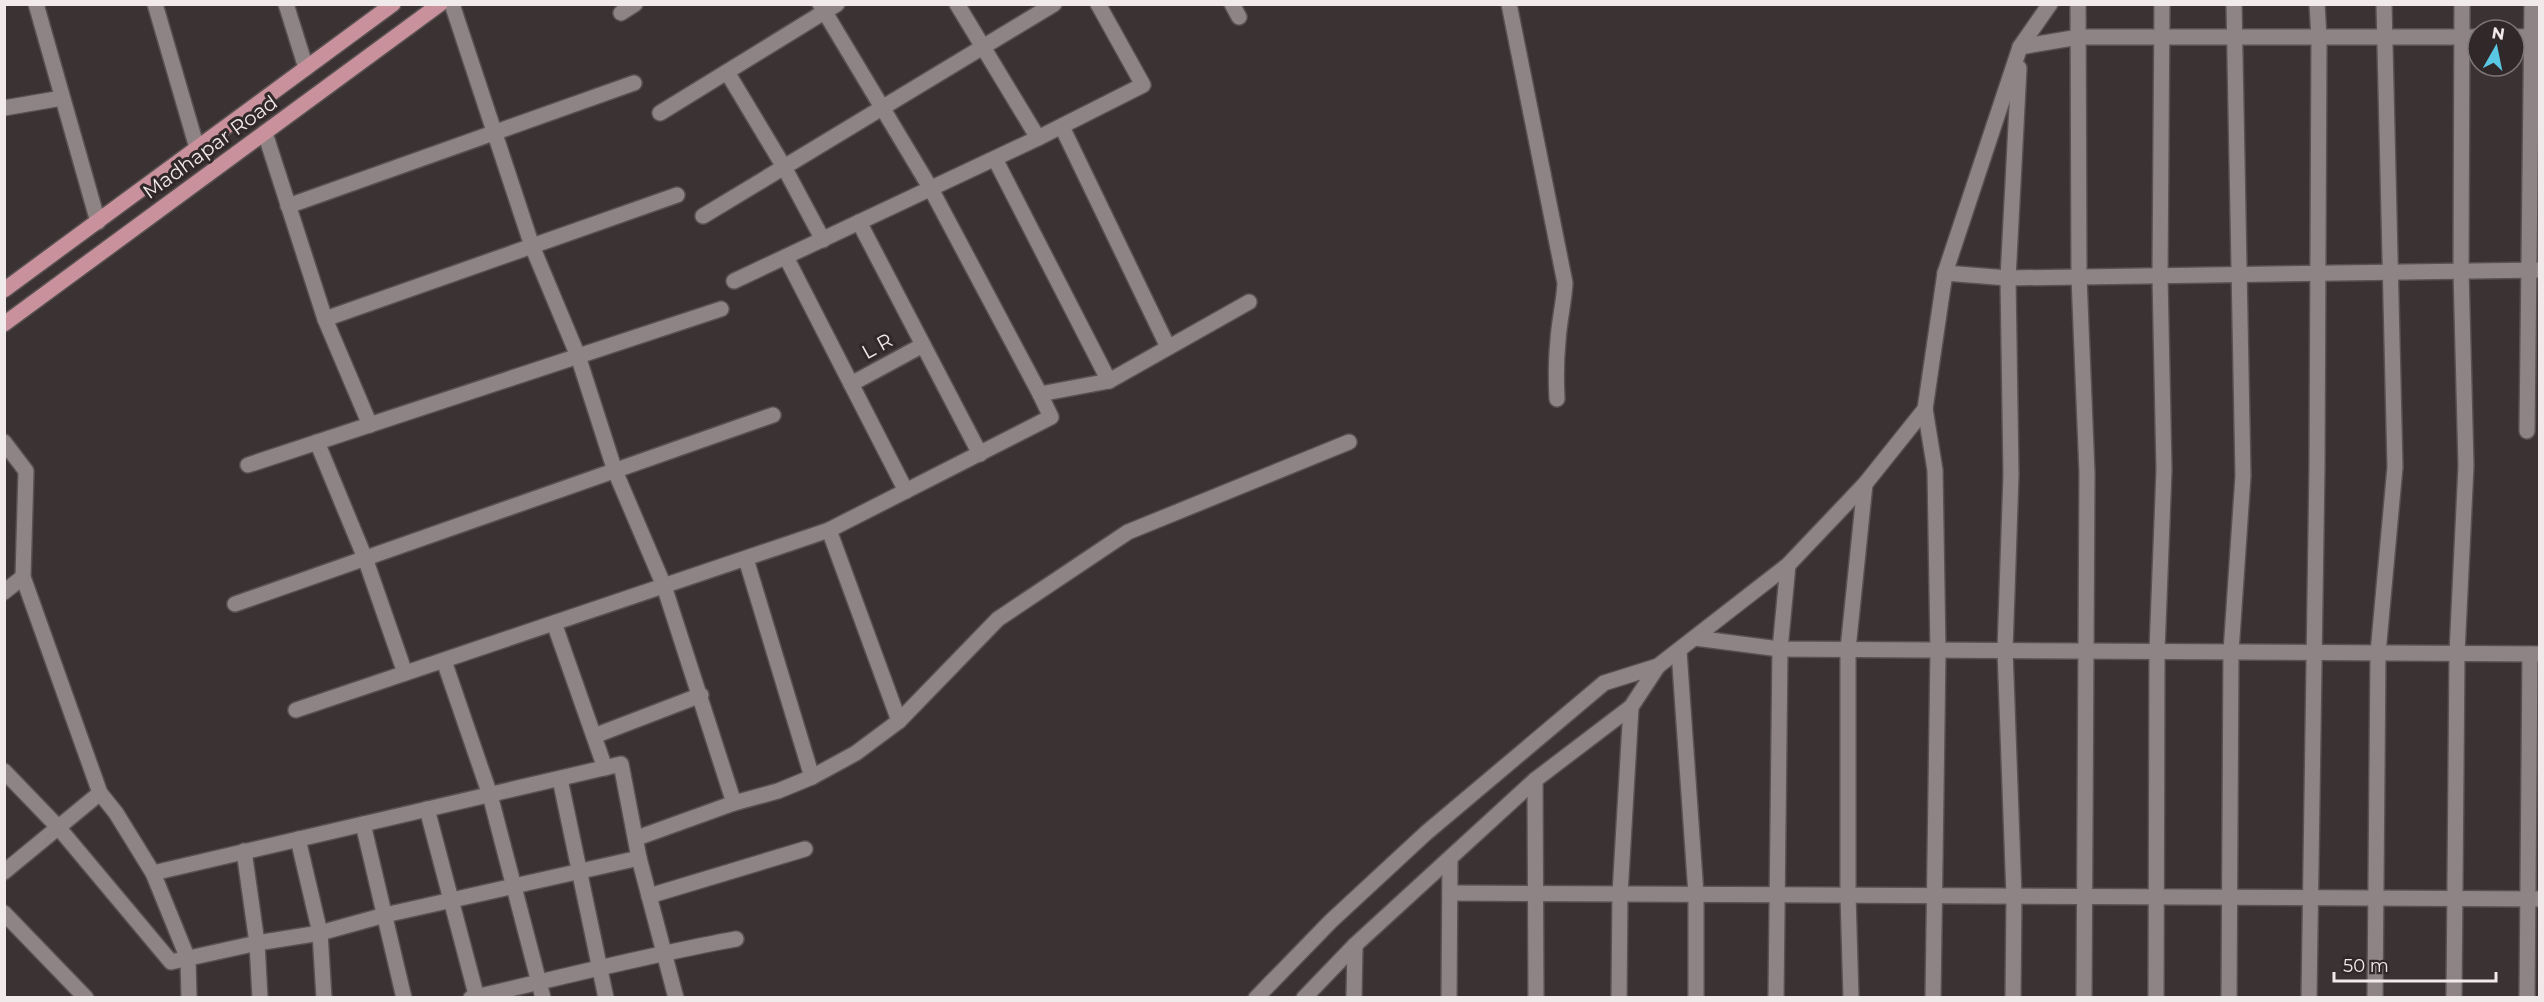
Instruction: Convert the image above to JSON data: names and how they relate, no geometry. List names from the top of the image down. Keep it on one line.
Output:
{"streets":{"main road":["Madhapar Road"],"street":["L R"]},"scale_bar":"50 m","north":"top"}
